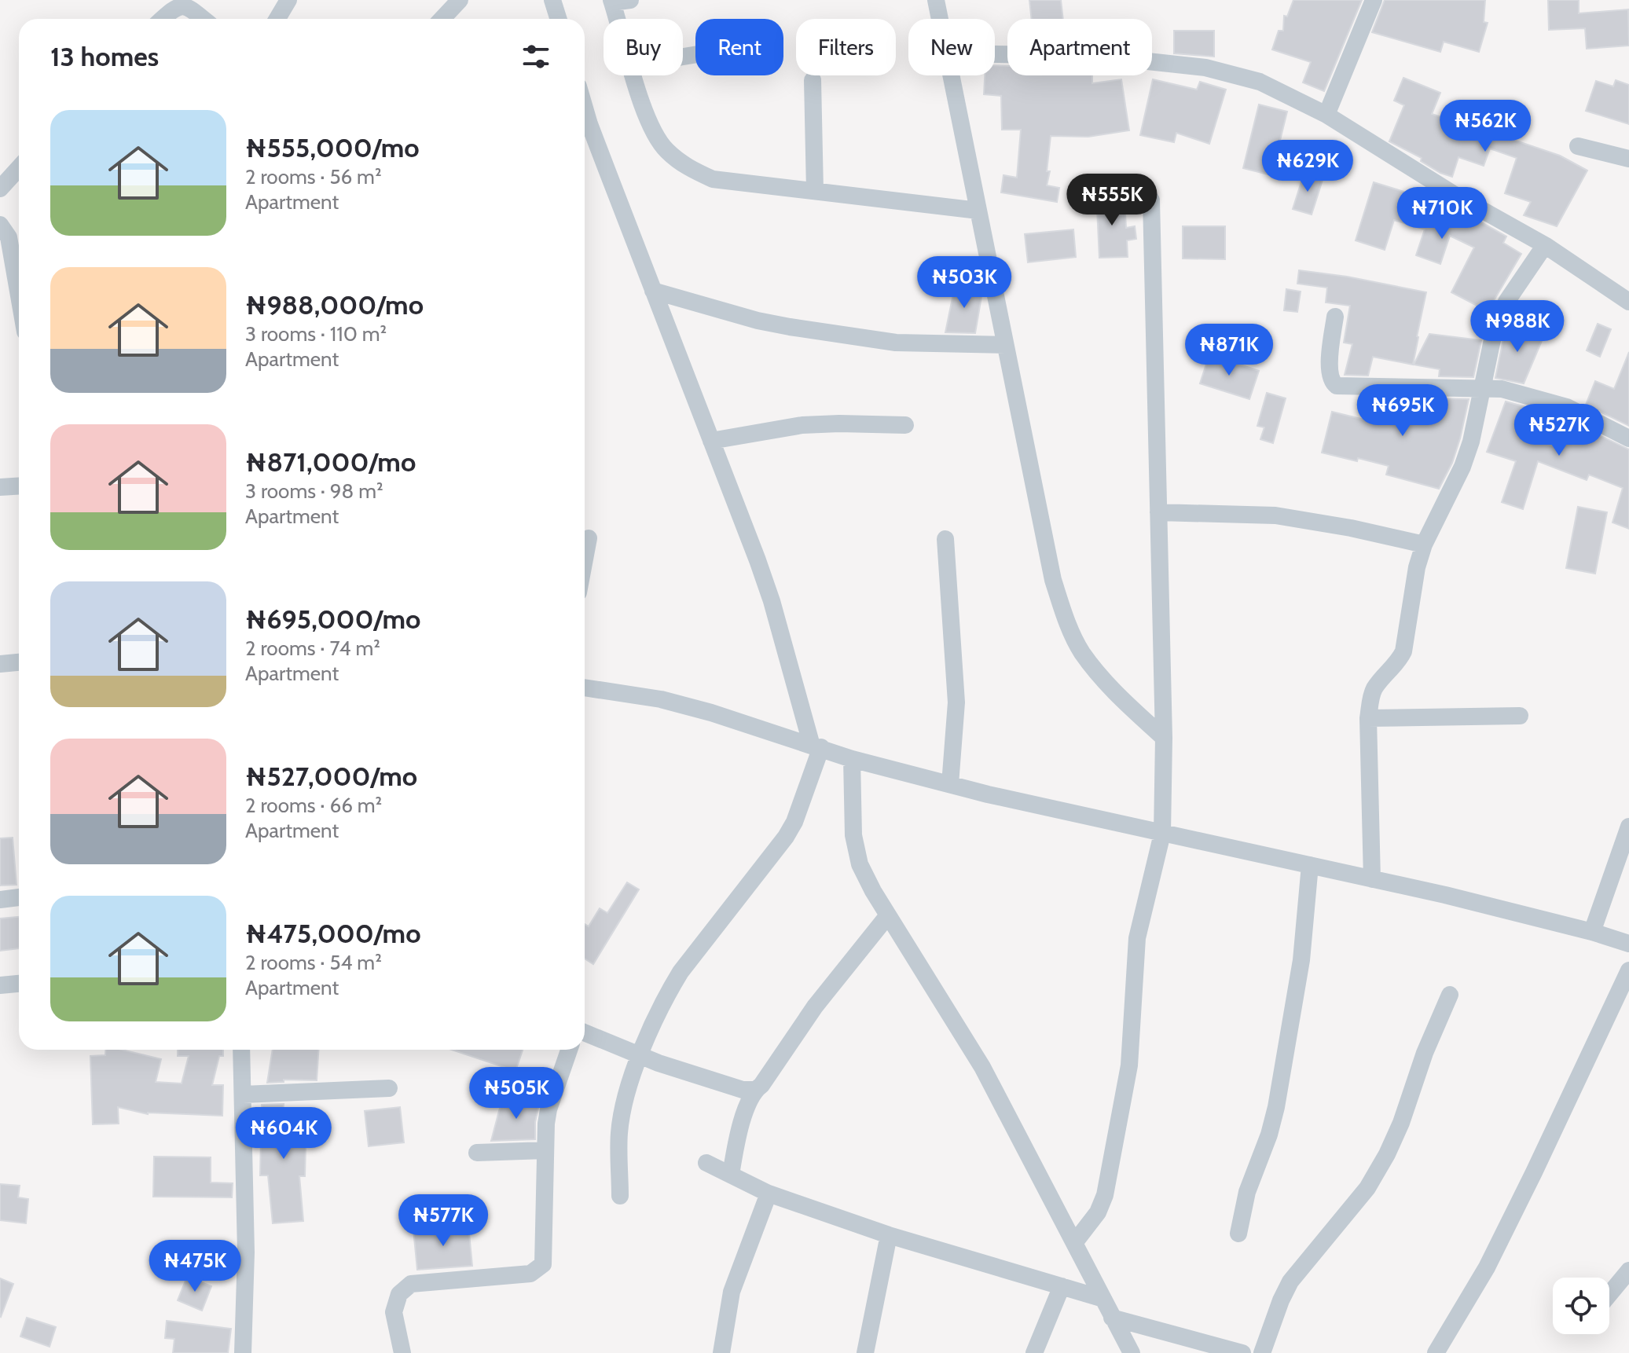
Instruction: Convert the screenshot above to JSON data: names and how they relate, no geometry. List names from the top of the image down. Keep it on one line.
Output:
{"page":{"chip":["Buy","Rent","Filters","New","Apartment"],"heading":"13 homes","list":[{"name":"₦555,000/mo","note":"2 rooms · 56 m² · Apartment"},{"name":"₦988,000/mo","note":"3 rooms · 110 m² · Apartment"},{"name":"₦871,000/mo","note":"3 rooms · 98 m² · Apartment"},{"name":"₦695,000/mo","note":"2 rooms · 74 m² · Apartment"},{"name":"₦527,000/mo","note":"2 rooms · 66 m² · Apartment"},{"name":"₦475,000/mo","note":"2 rooms · 54 m² · Apartment"}],"price":["₦562K","₦629K","₦555K","₦710K","₦503K","₦988K","₦871K","₦695K","₦527K","₦505K","₦604K","₦577K","₦475K"]}}
